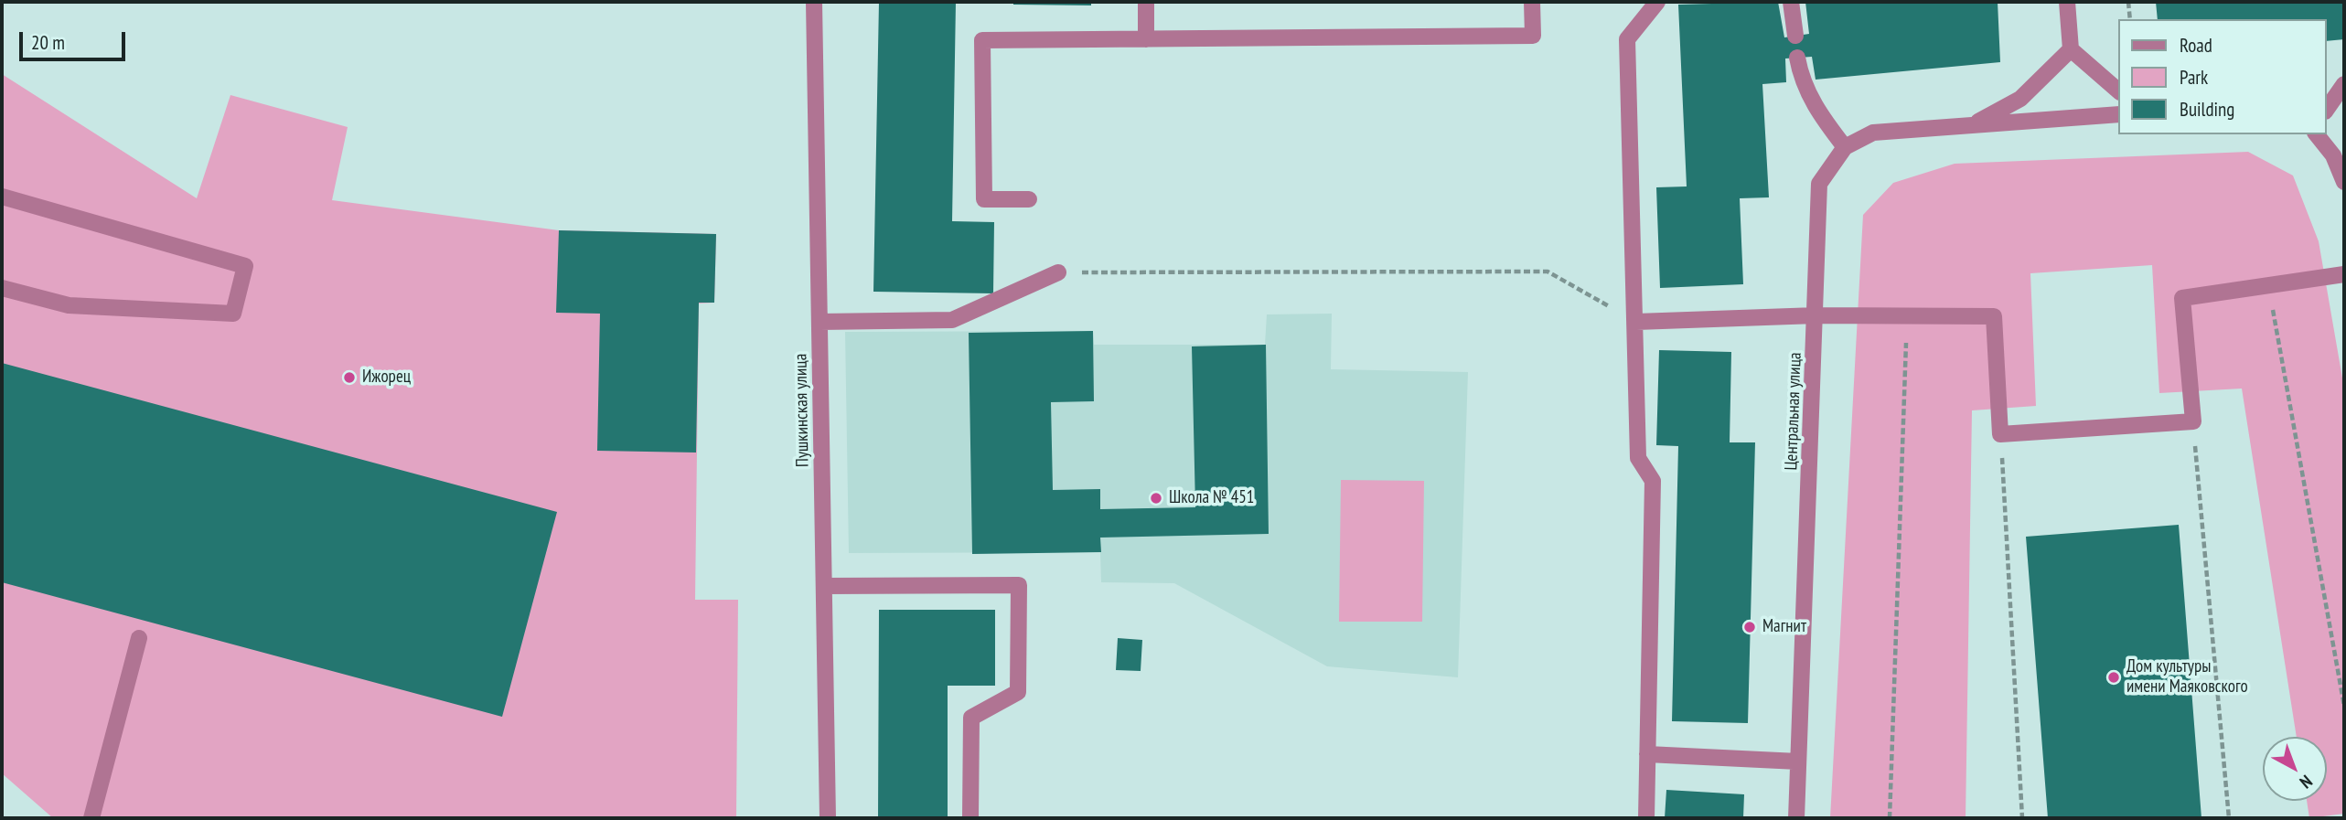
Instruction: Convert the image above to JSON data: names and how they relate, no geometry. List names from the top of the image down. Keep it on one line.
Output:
{"streets":{"street":["Пушкинская улица","Центральная улица"]},"places":["Ижорец","Школа № 451","Магнит","Дом культуры имени Маяковского"],"legend":["Road","Park","Building"],"scale_bar":"20 m","north":"bottom right"}
